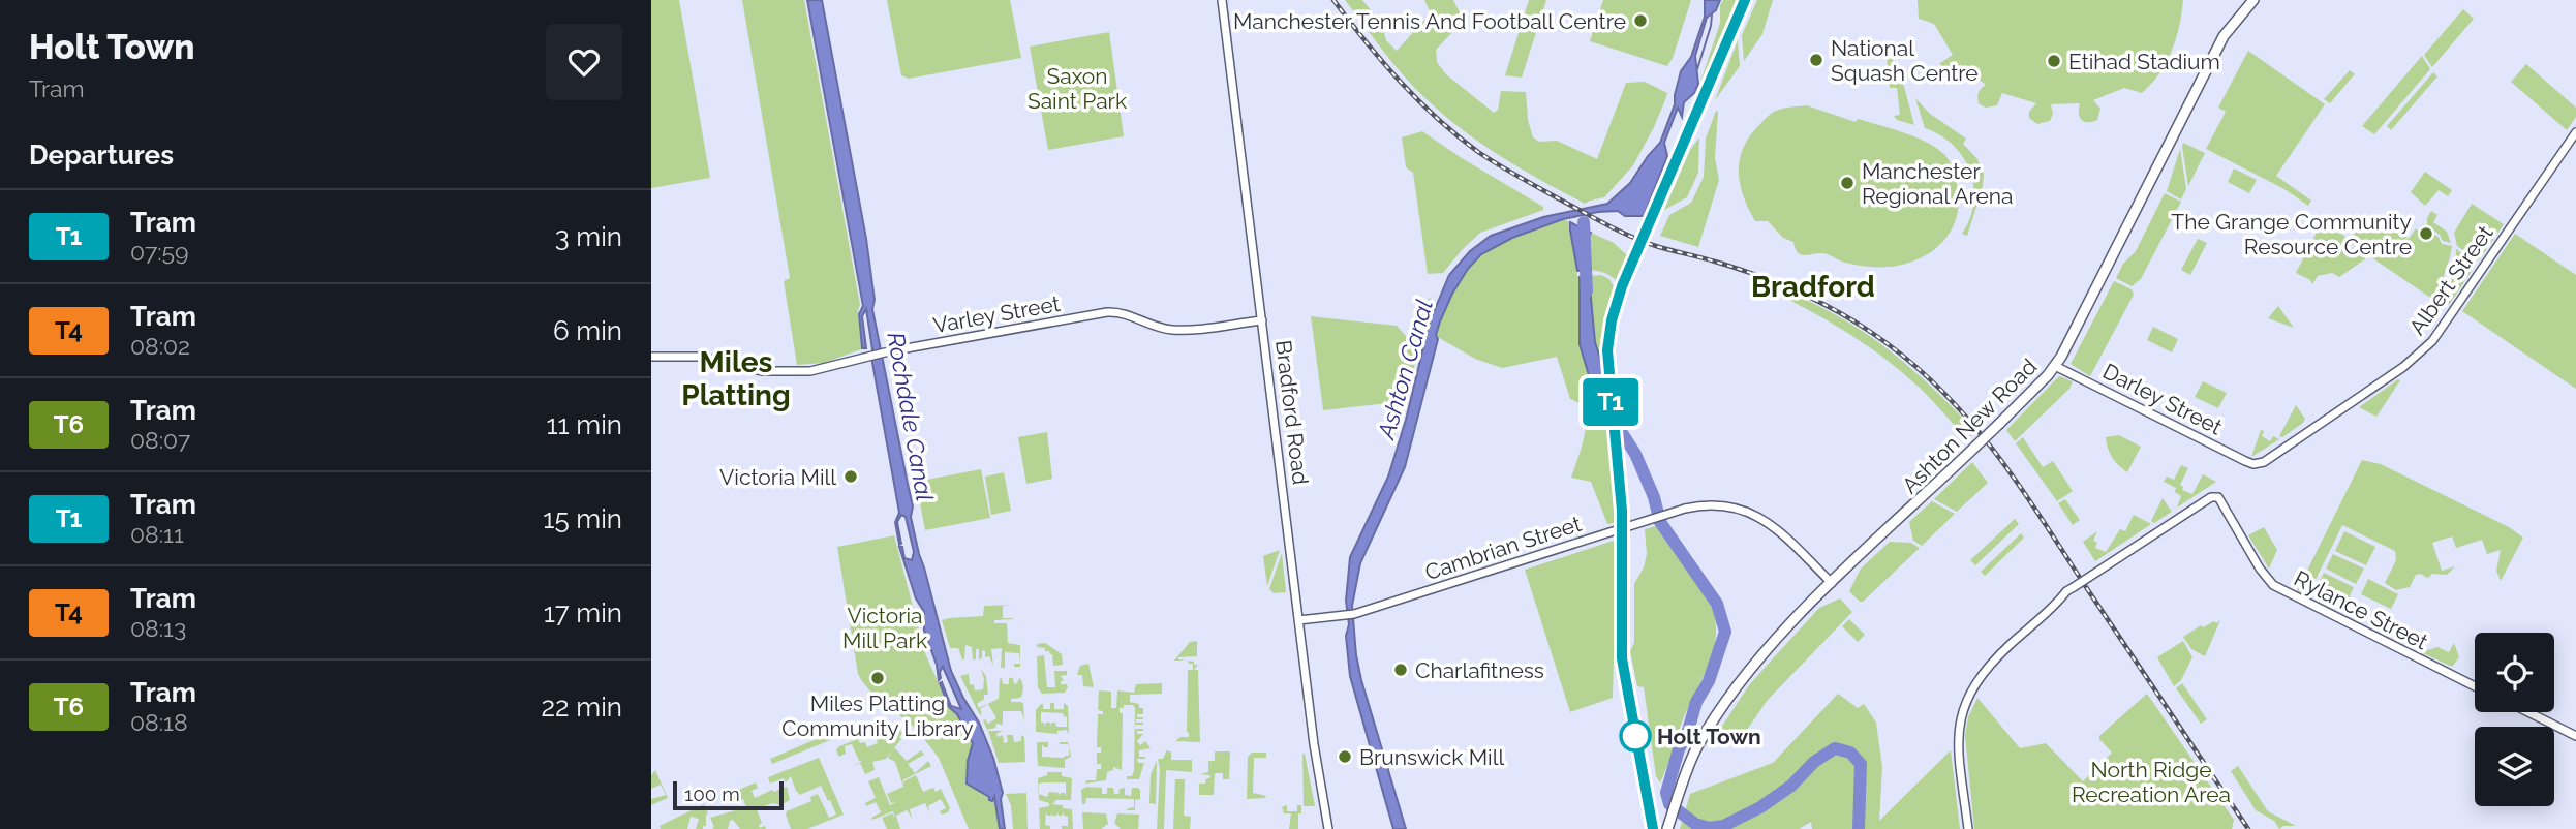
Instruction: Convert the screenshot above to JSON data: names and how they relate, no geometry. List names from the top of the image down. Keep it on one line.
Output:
{"streets":{"main road":["Ashton New Road"],"street":["Albert Street","Varley Street","Darley Street","Bradford Road","Cambrian Street","Rylance Street"]},"crossings":[["Albert Street","Darley Street"],["Varley Street","Bradford Road"],["Darley Street","Ashton New Road"],["Bradford Road","Cambrian Street"],["Ashton New Road","Cambrian Street"]],"districts":["Bradford","Miles Platting"],"water":["Ashton Canal","Rochdale Canal"],"parks":["Saxon Saint Park","Victoria Mill Park","North Ridge Recreation Area"],"places":["Manchester Tennis And Football Centre","National Squash Centre","Etihad Stadium","Manchester Regional Arena","The Grange Community Resource Centre","Victoria Mill","Charlafitness","Miles Platting Community Library","Holt Town","Brunswick Mill"],"lines":["tram line T1"],"scale_bar":"100 m","page":{"heading":[["Holt Town","Tram"],"Departures"],"on_map":"T1","list":[{"mark":"T1","name":"Tram","note":"07:59","value":"3 min"},{"mark":"T4","name":"Tram","note":"08:02","value":"6 min"},{"mark":"T6","name":"Tram","note":"08:07","value":"11 min"},{"mark":"T1","name":"Tram","note":"08:11","value":"15 min"},{"mark":"T4","name":"Tram","note":"08:13","value":"17 min"},{"mark":"T6","name":"Tram","note":"08:18","value":"22 min"}],"scale":"100 m"}}
